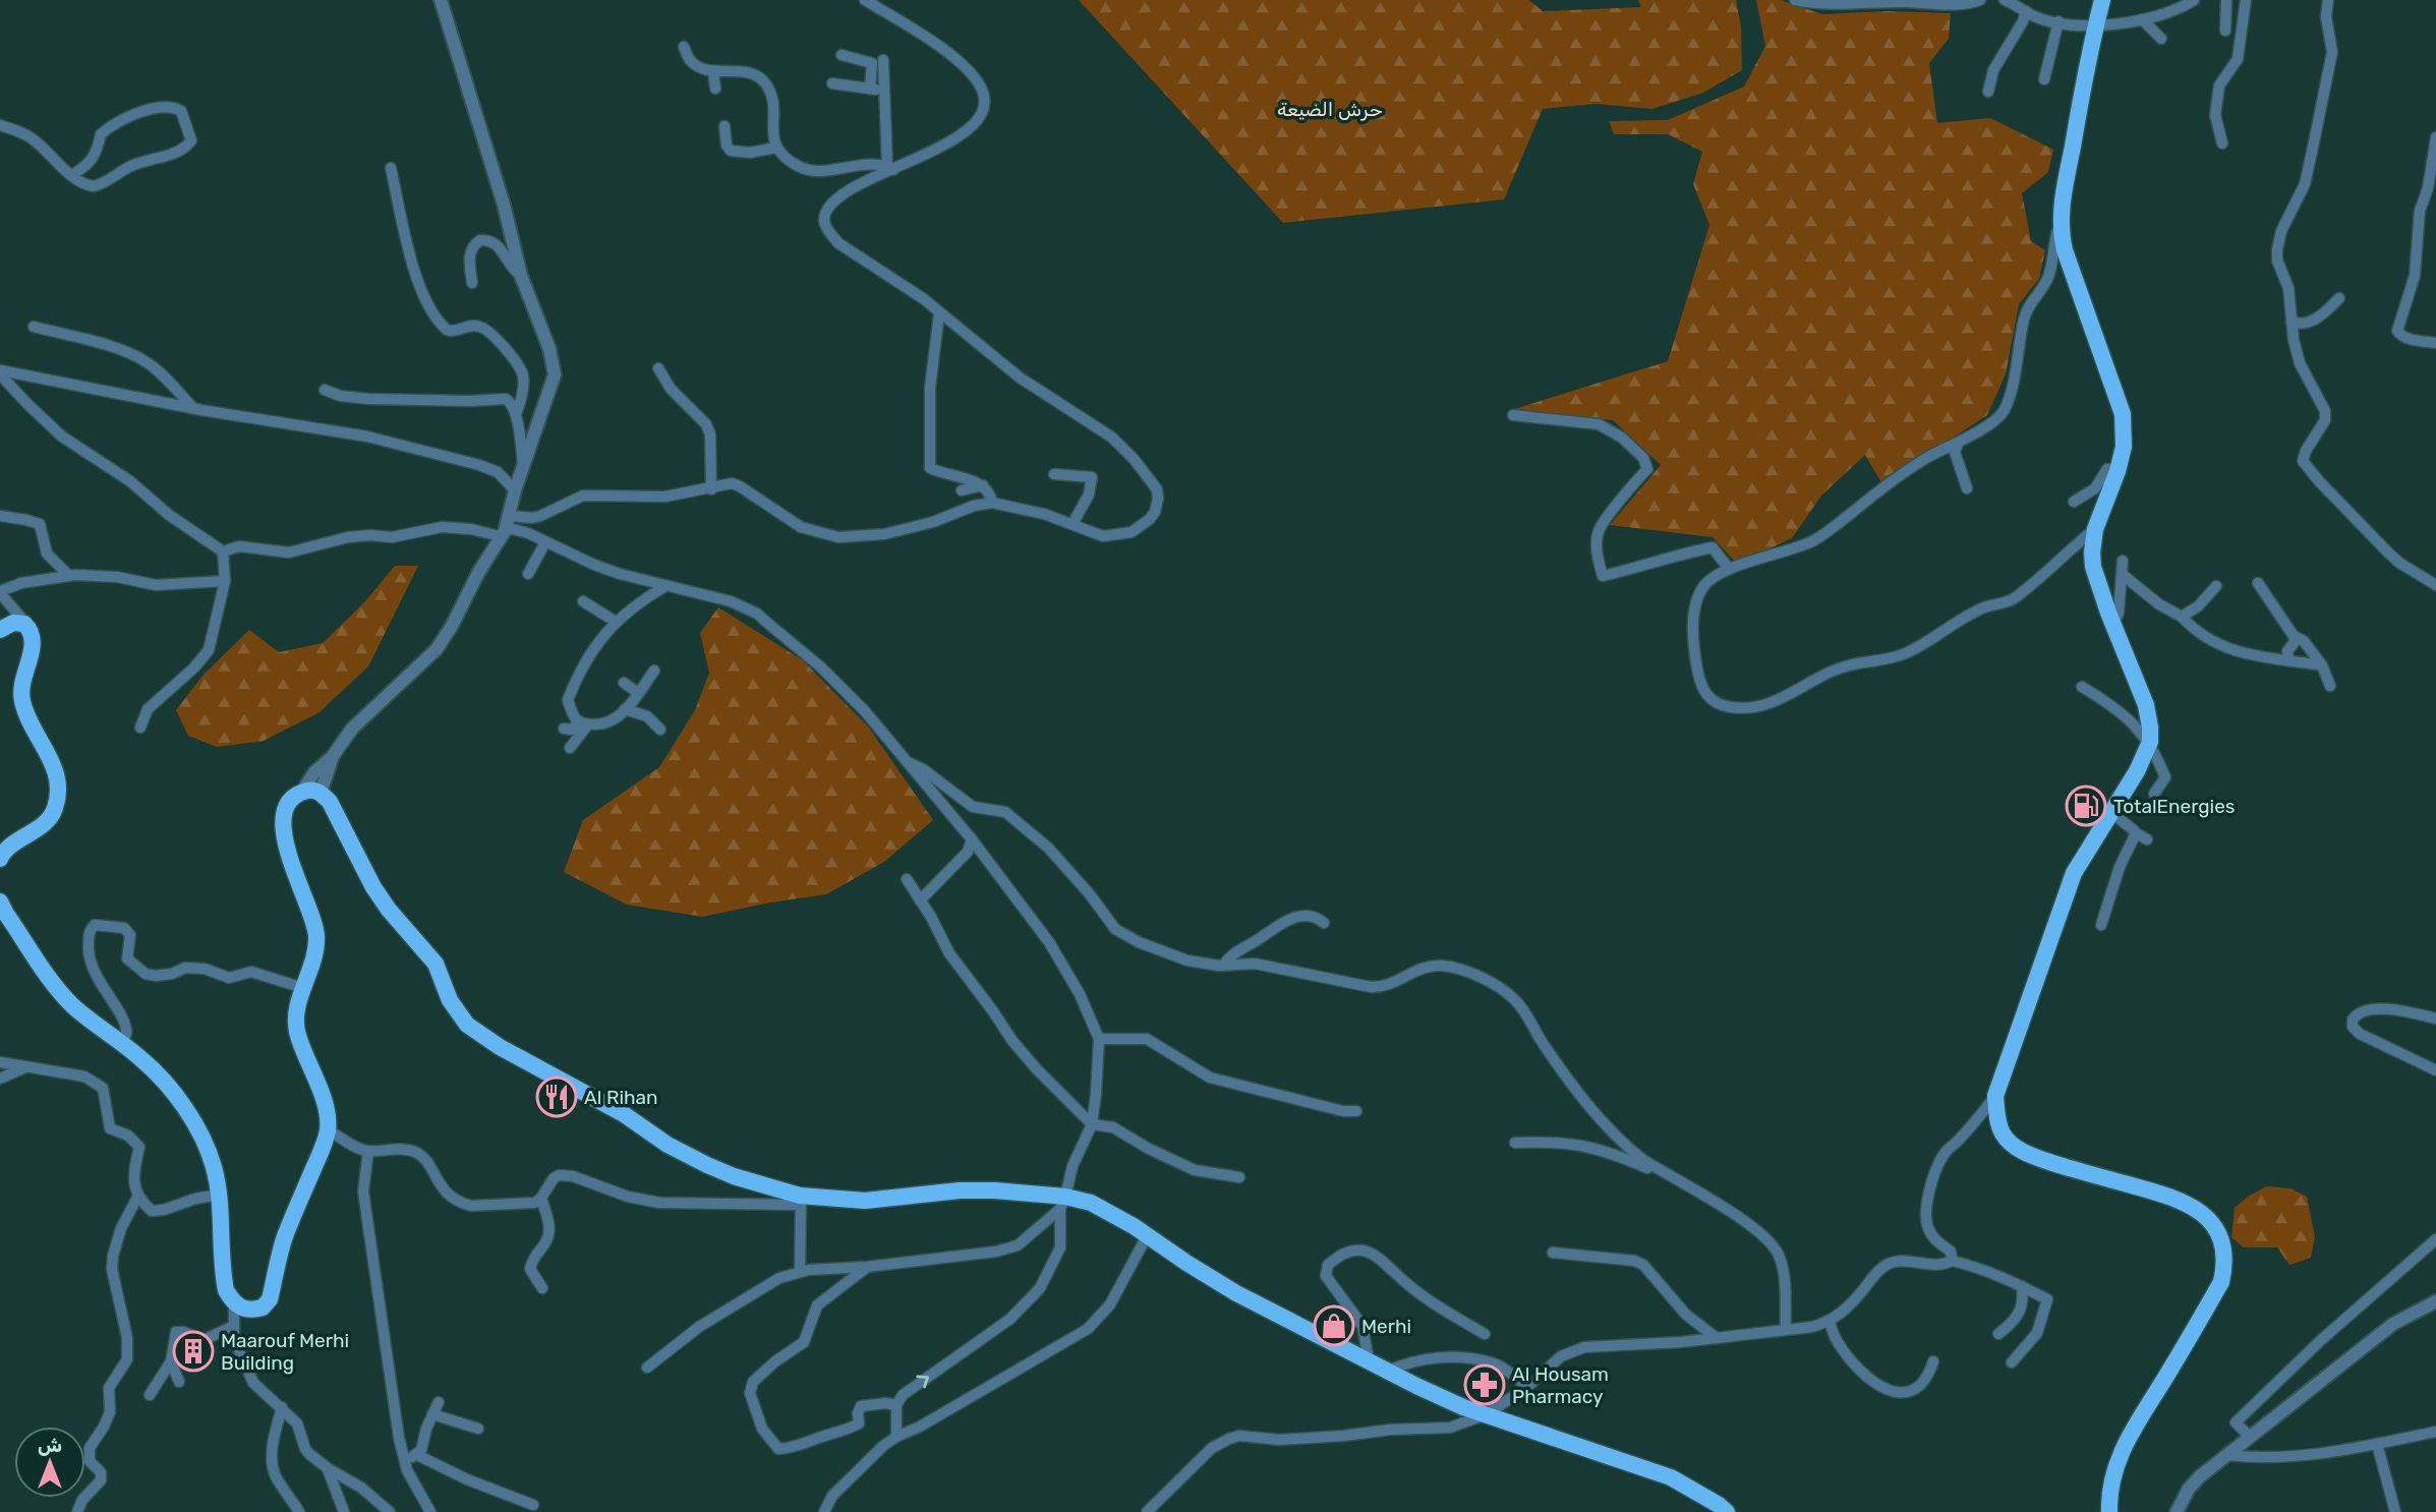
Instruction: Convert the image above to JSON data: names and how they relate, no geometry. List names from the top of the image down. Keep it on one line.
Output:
{"parks":["حرش الضيعة"],"places":{"fuel station":["TotalEnergies"],"restaurant":["Al Rihan"],"shop":["Merhi"],"building":["Maarouf Merhi Building"],"pharmacy":["Al Housam Pharmacy"]},"north":"top"}
